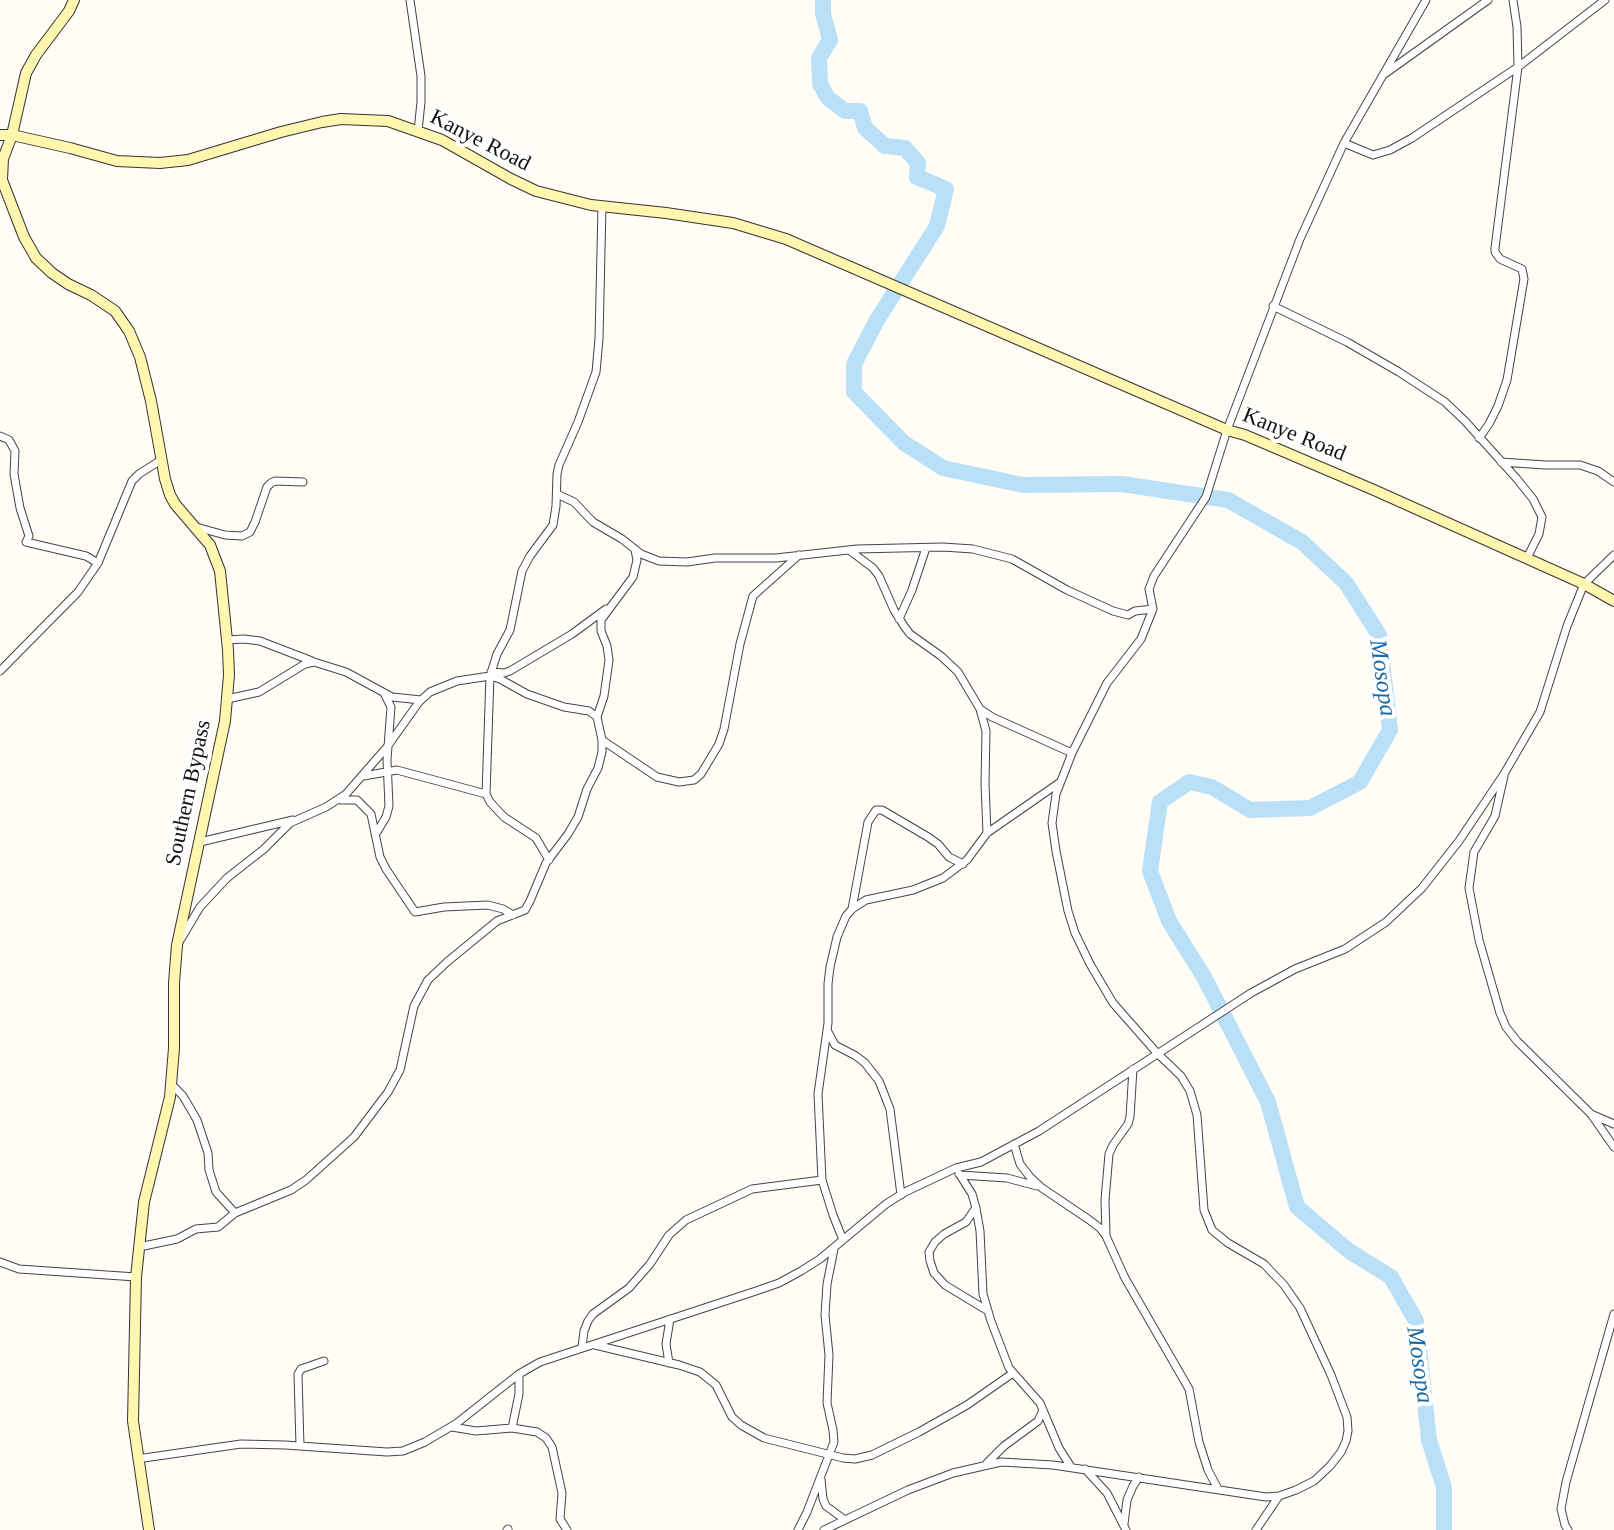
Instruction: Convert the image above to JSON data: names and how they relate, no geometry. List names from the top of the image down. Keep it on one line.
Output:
{"streets":{"main road":["Kanye Road","Southern Bypass"]},"crossings":[["Kanye Road","Southern Bypass"]],"water":["Mosopa"]}
